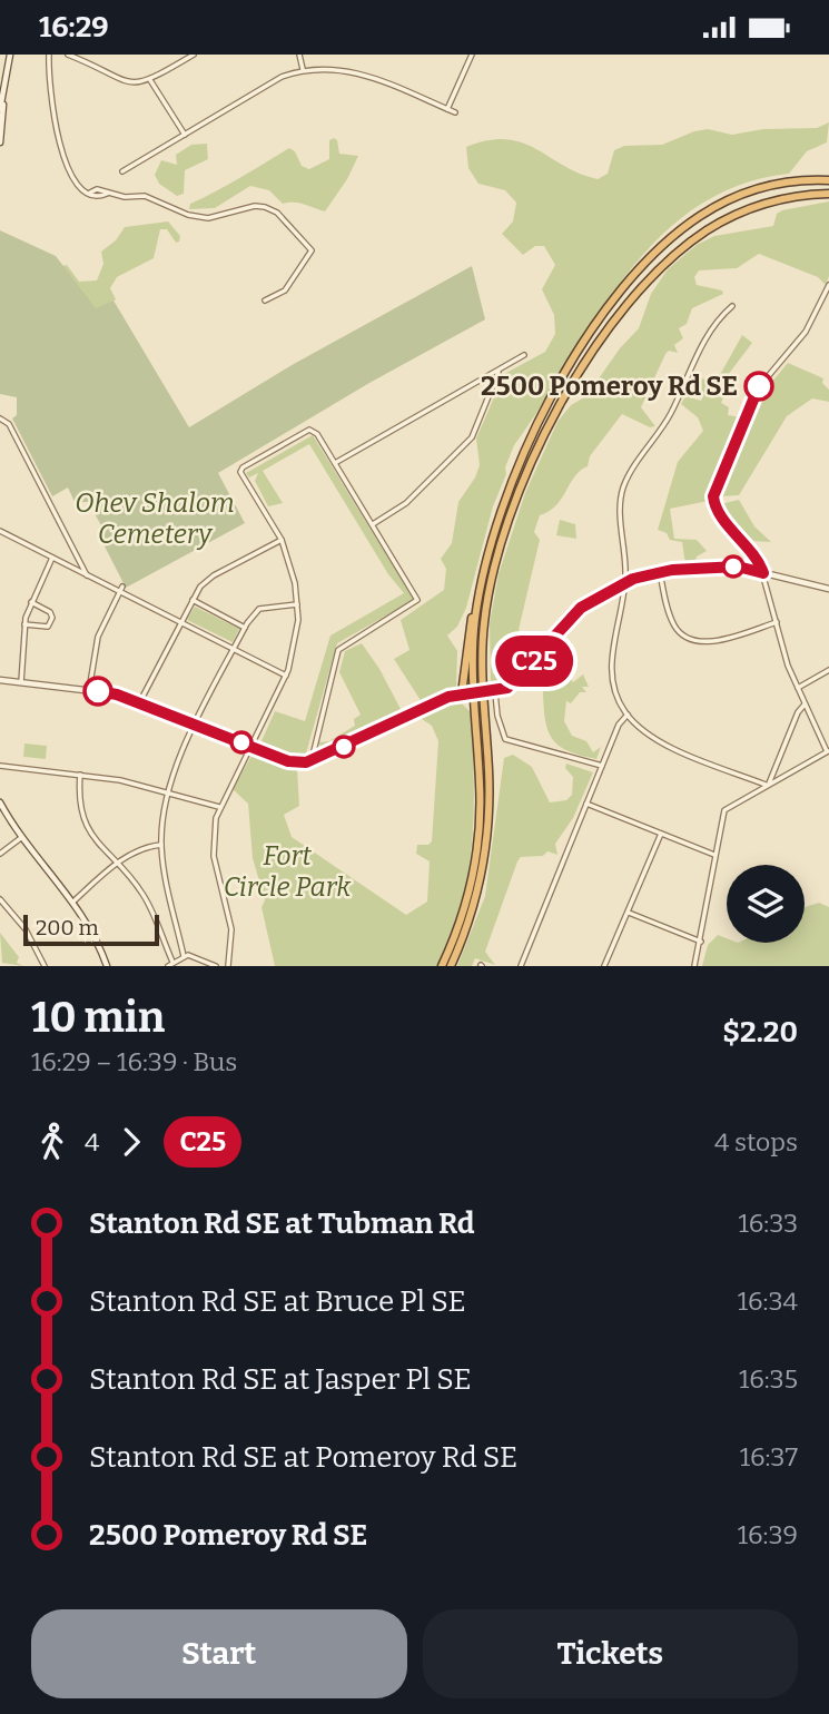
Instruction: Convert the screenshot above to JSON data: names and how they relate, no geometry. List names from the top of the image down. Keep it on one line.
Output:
{"parks":["Ohev Shalom Cemetery","Fort Circle Park"],"places":["2500 Pomeroy Rd SE"],"lines":["bus line C25"],"scale_bar":"200 m","page":{"status":"16:29","on_map":"C25","scale":"200 m","heading":["10 min","16:29 – 16:39 · Bus","$2.20"],"legs":["4","C25","4 stops"],"list":[{"name":"Stanton Rd SE at Tubman Rd","value":"16:33"},{"name":"Stanton Rd SE at Bruce Pl SE","value":"16:34"},{"name":"Stanton Rd SE at Jasper Pl SE","value":"16:35"},{"name":"Stanton Rd SE at Pomeroy Rd SE","value":"16:37"},{"name":"2500 Pomeroy Rd SE","value":"16:39"}],"buttons":["Start","Tickets"]}}
